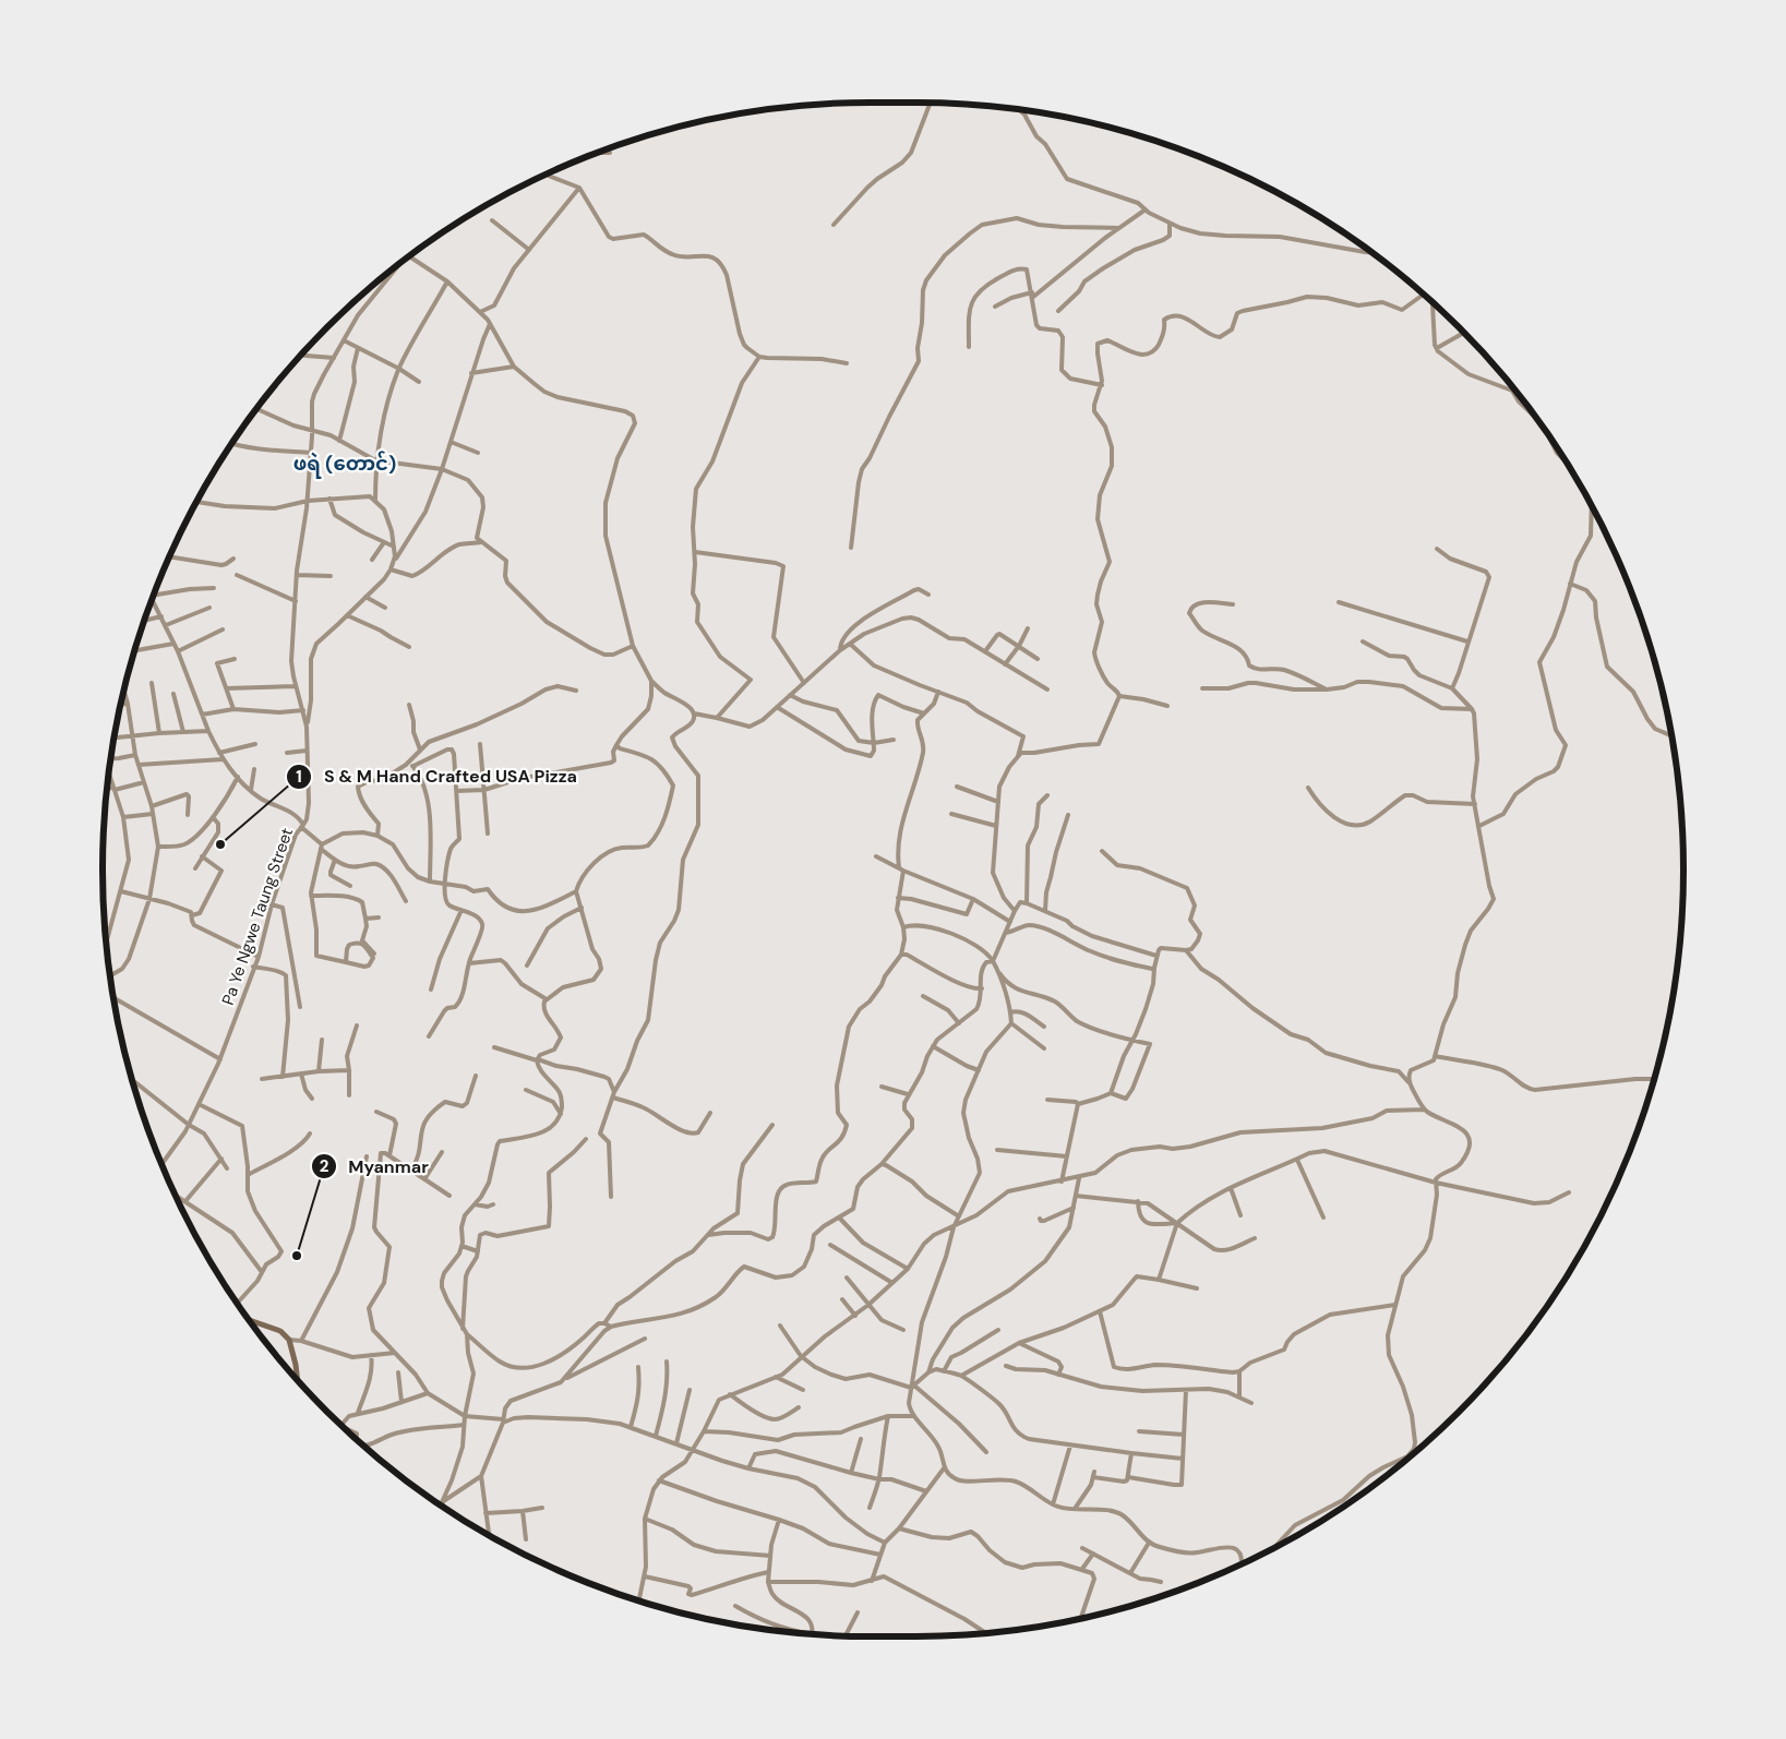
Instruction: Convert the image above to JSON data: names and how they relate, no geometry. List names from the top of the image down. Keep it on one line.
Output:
{"streets":{"street":["Pa Ye Ngwe Taung Street"]},"districts":["ဖရဲ (တောင်)"],"places":["S & M Hand Crafted USA Pizza","Myanmar"]}
